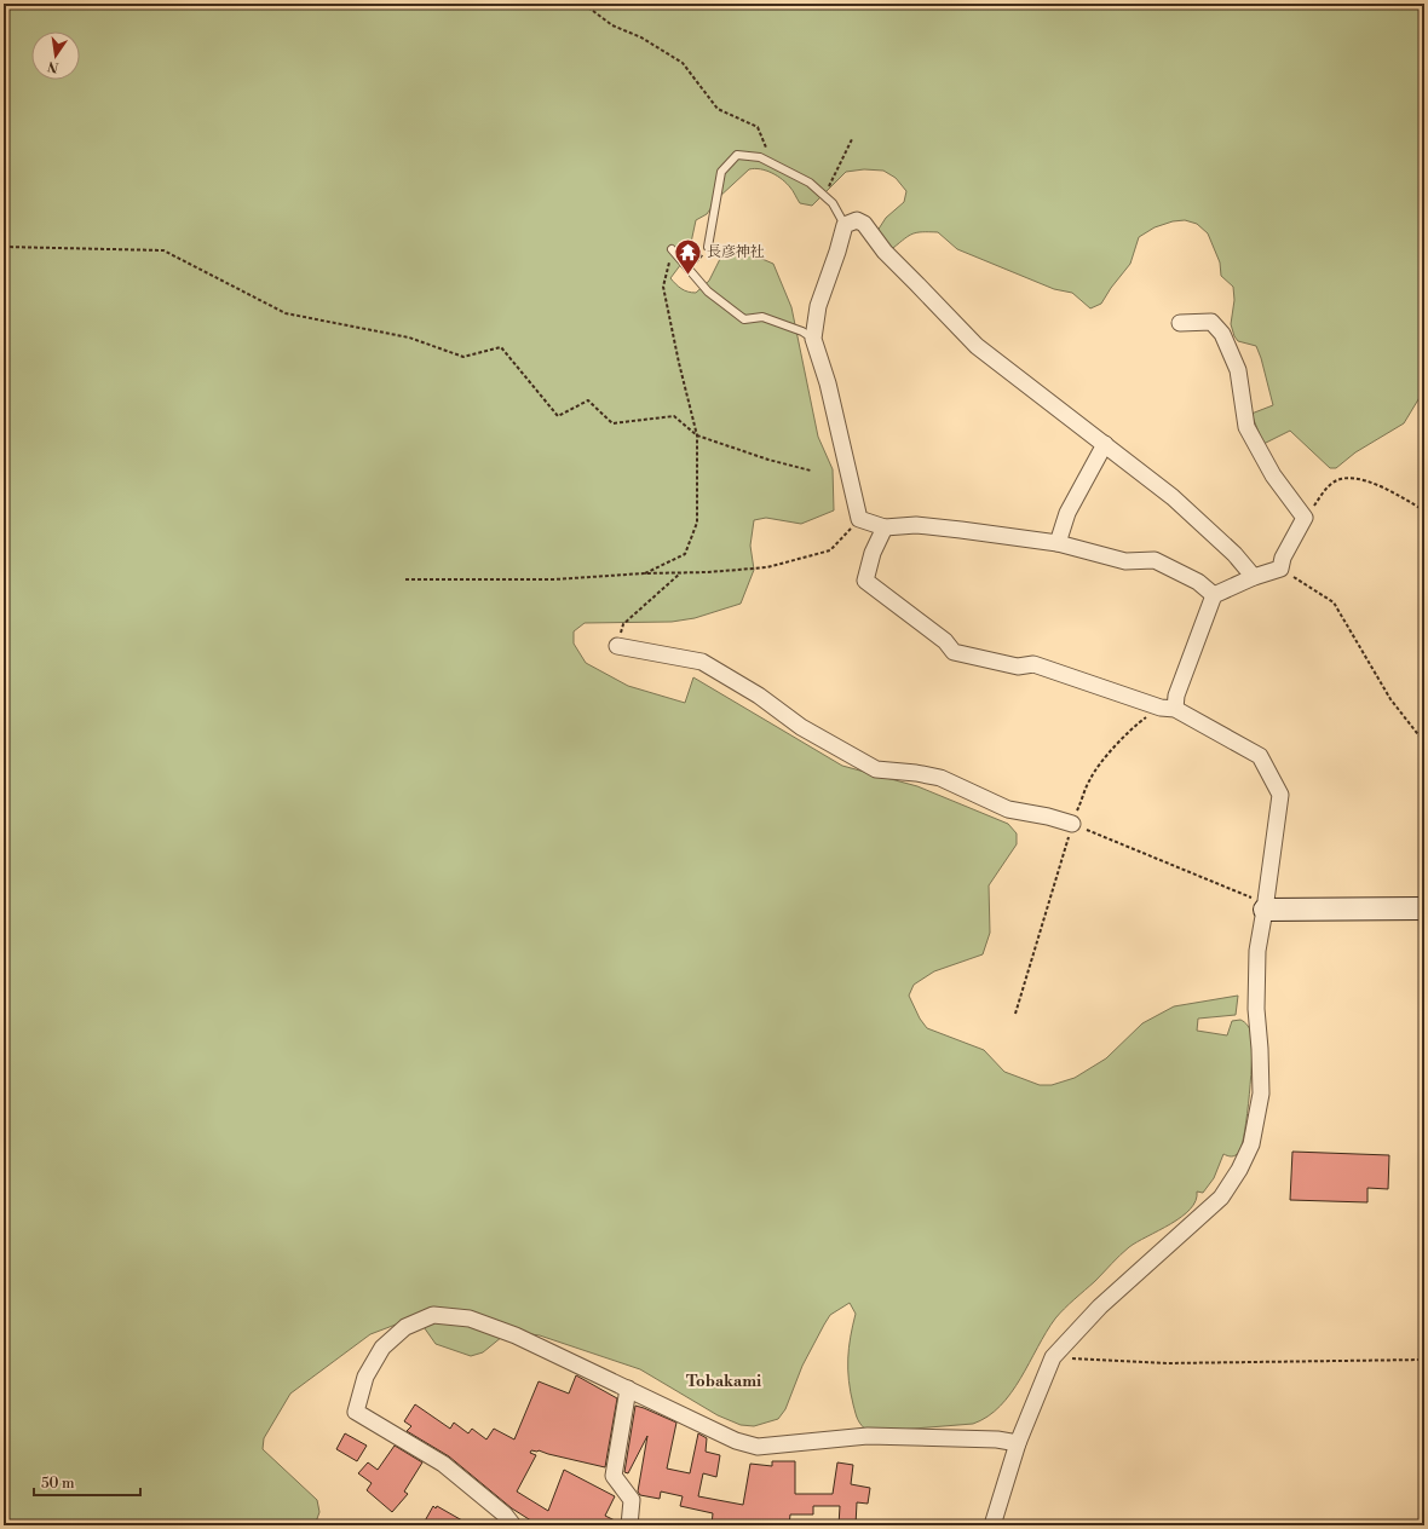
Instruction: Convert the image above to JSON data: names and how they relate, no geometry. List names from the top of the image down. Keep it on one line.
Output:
{"districts":["Tobakami"],"places":{"temple":["長彦神社"]},"scale_bar":"50 m","north":"bottom"}
